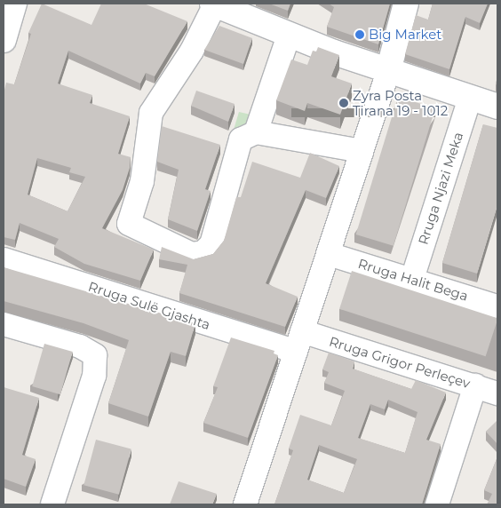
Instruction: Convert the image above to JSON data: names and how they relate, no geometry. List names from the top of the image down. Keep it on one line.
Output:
{"streets":{"street":["Rruga Njazi Meka","Rruga Halit Bega","Rruga Sulë Gjashta","Rruga Grigor Perleçev"]},"crossings":[["Rruga Njazi Meka","Rruga Halit Bega"],["Rruga Sulë Gjashta","Rruga Grigor Perleçev"]],"places":["Big Market","Zyra Posta Tirana 19 - 1012"]}
